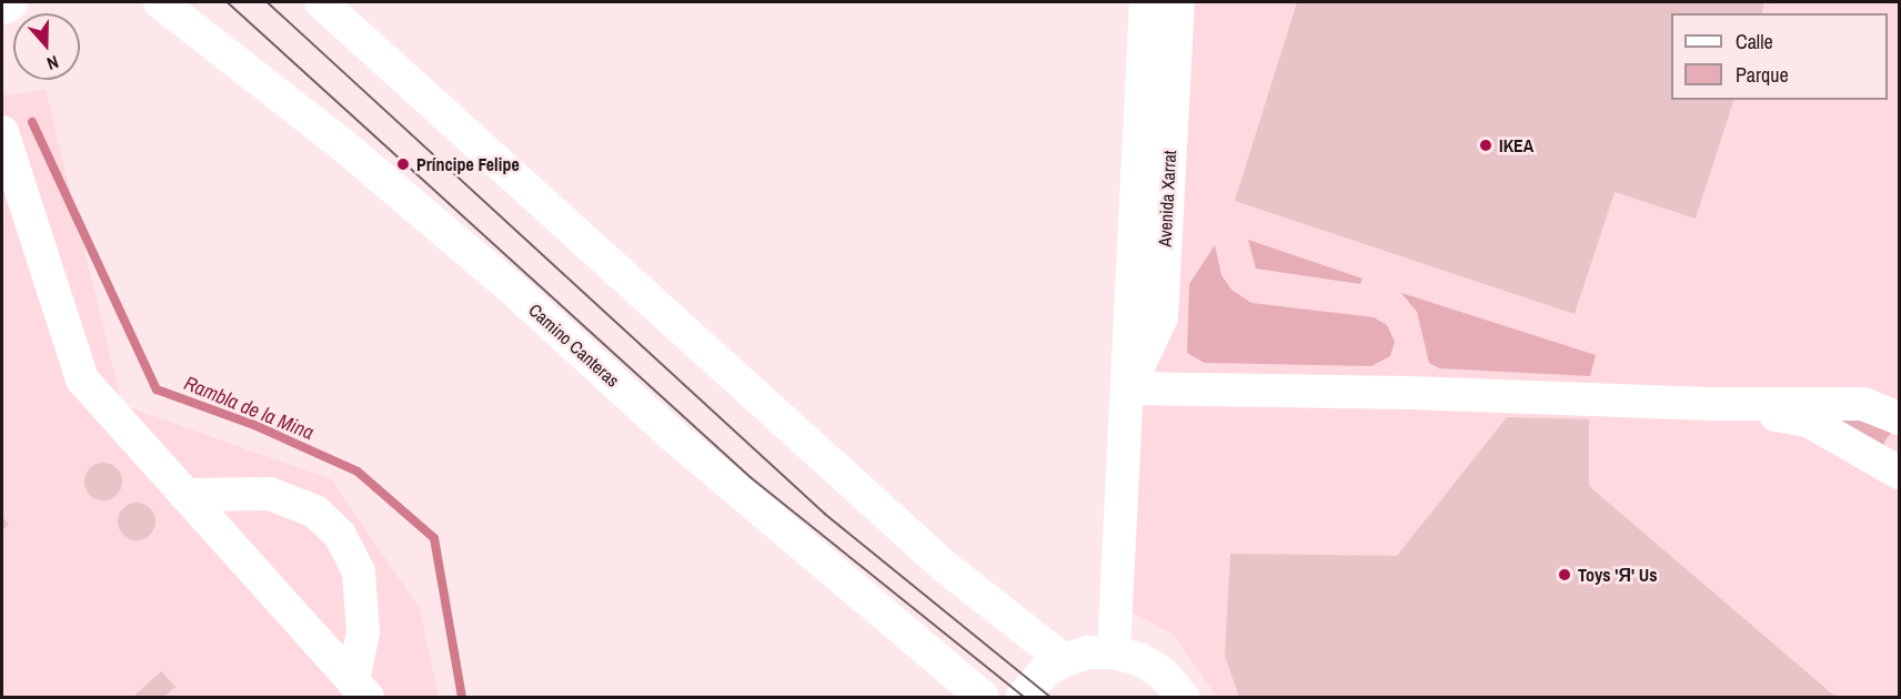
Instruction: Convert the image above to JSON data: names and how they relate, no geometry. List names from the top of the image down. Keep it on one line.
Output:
{"streets":{"street":["Avenida Xarrat","Camino Canteras"]},"water":["Rambla de la Mina"],"places":["IKEA","Príncipe Felipe","Toys 'Я' Us"],"legend":["Calle","Parque"],"north":"bottom"}
